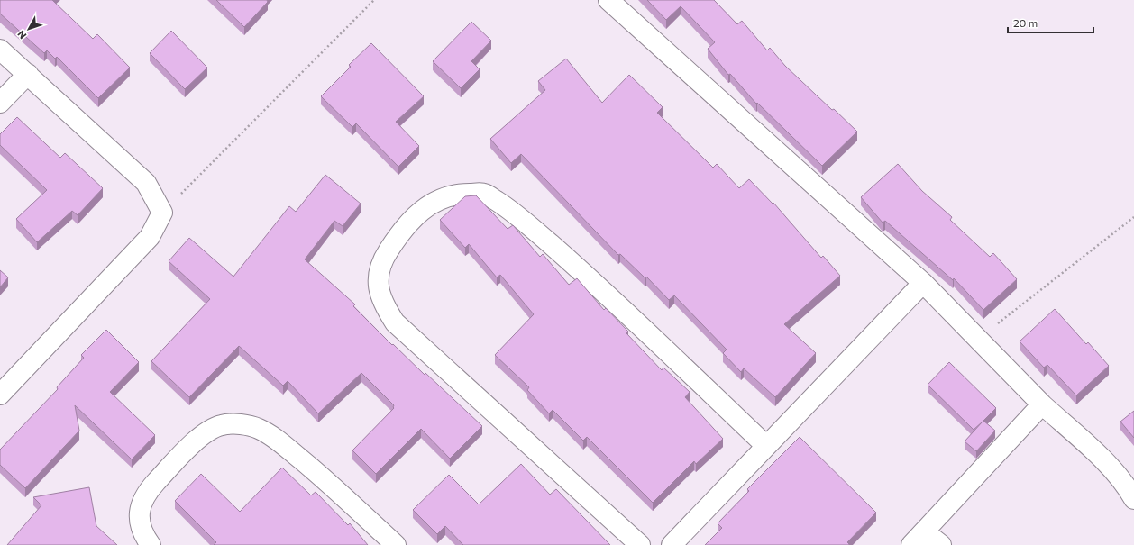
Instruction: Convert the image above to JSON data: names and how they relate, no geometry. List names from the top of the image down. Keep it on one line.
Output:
{"scale_bar":"20 m","north":"bottom left"}
